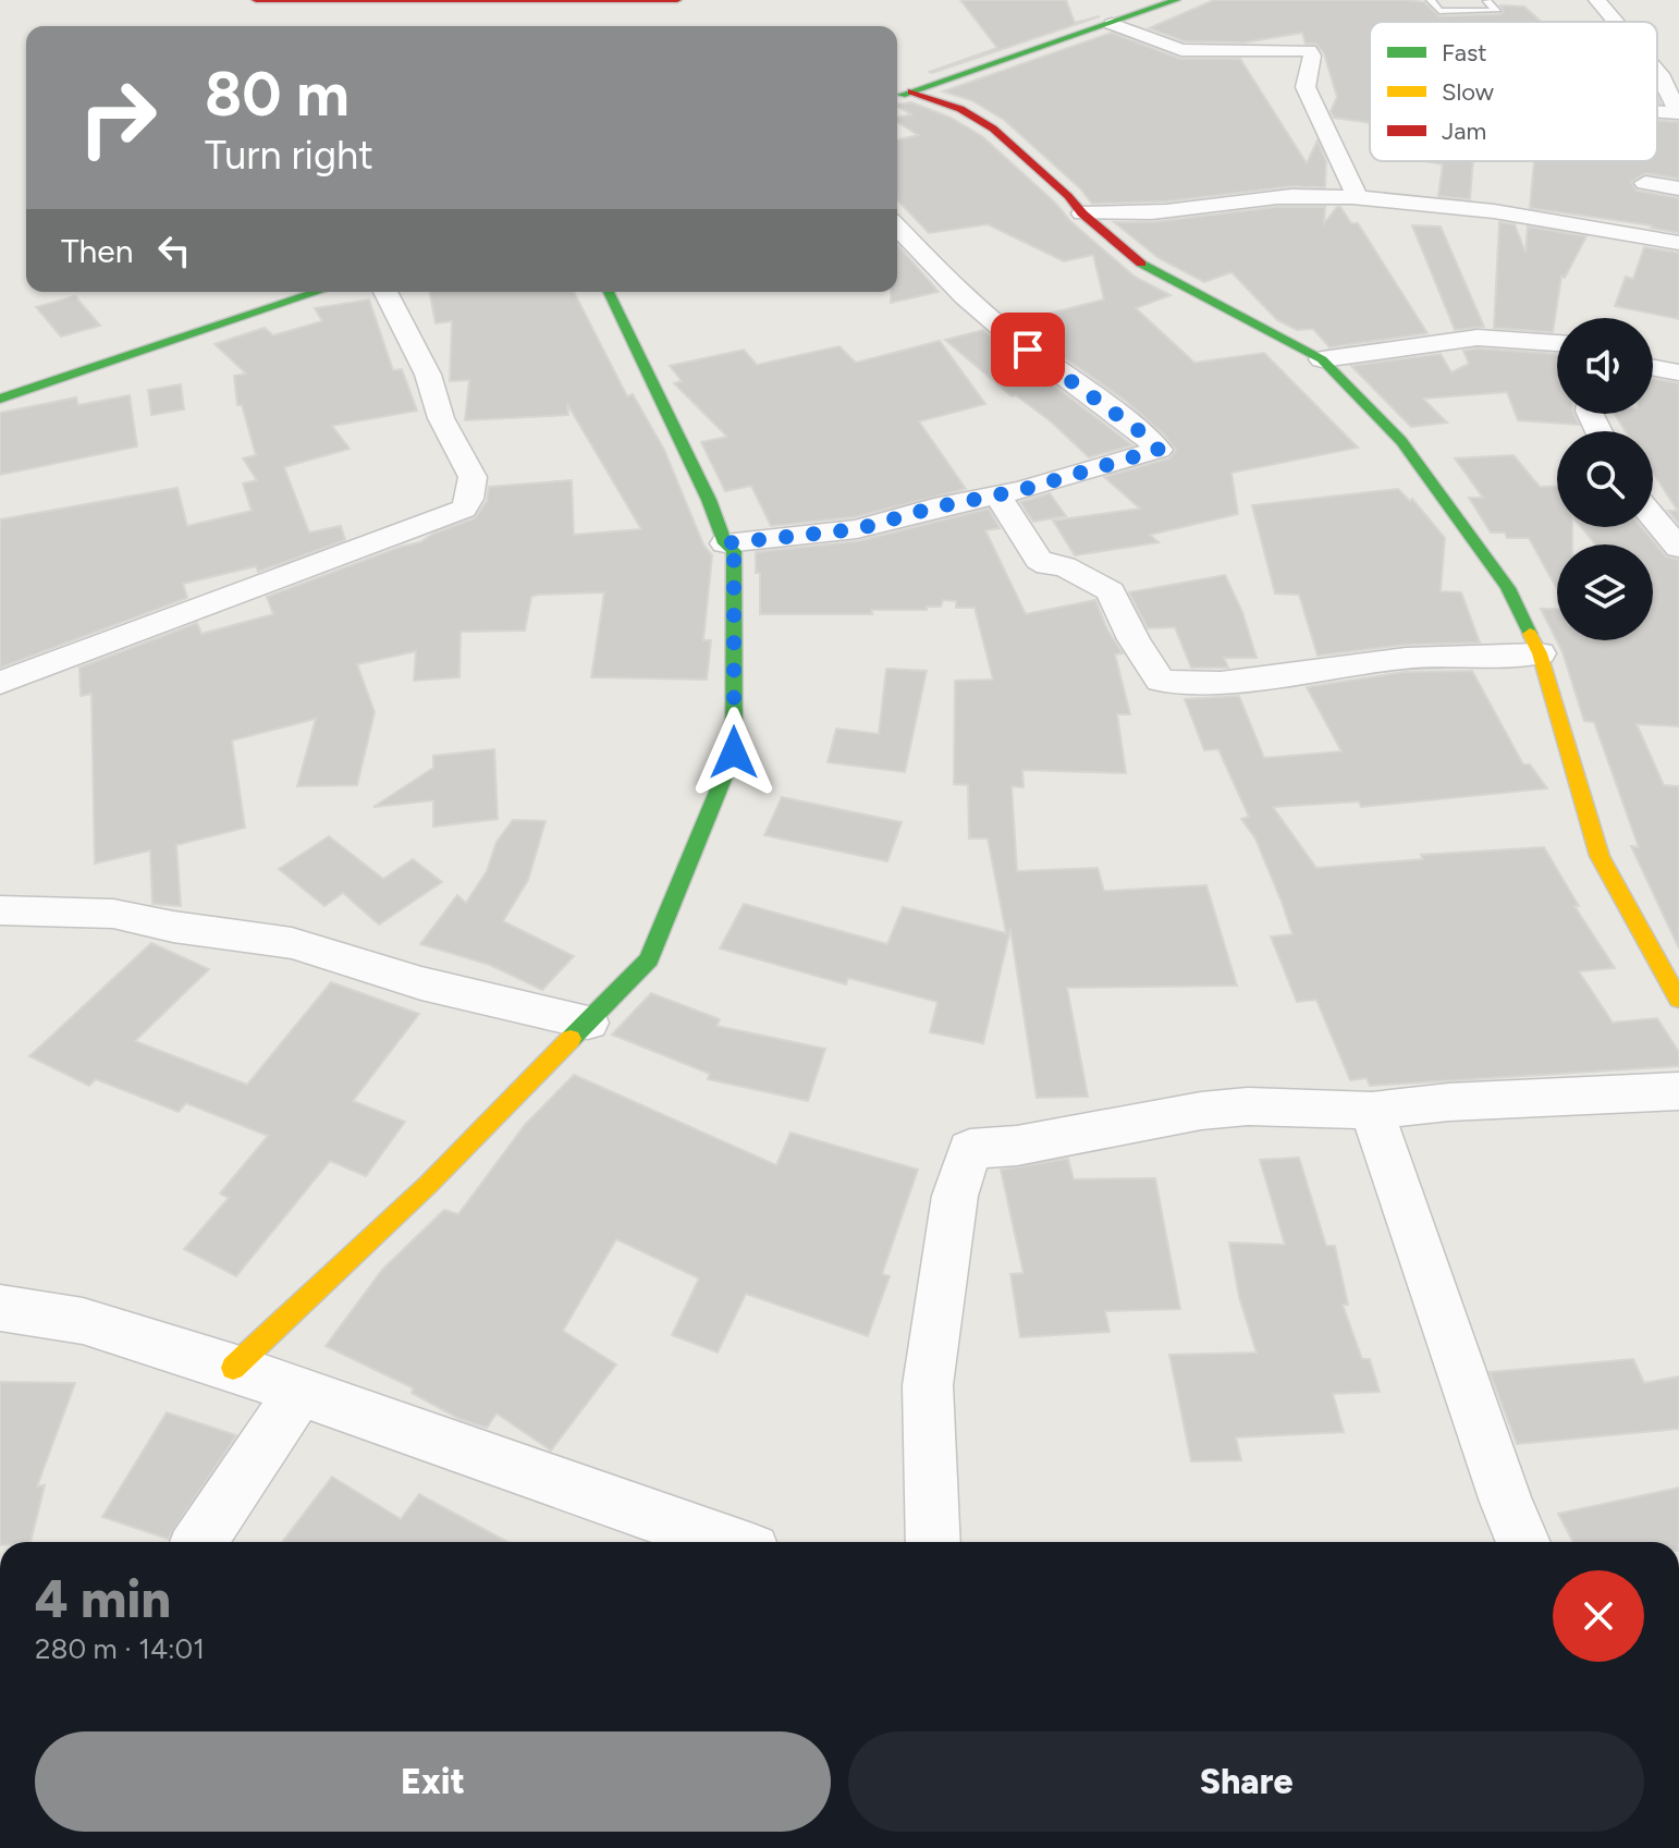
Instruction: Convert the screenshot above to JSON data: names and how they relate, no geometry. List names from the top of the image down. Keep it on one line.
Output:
{"legend":["Fast","Slow","Jam"],"page":{"turn":["80 m","Turn right"],"then":"Then","heading":["4 min","280 m · 14:01"],"buttons":["Exit","Share"]}}
